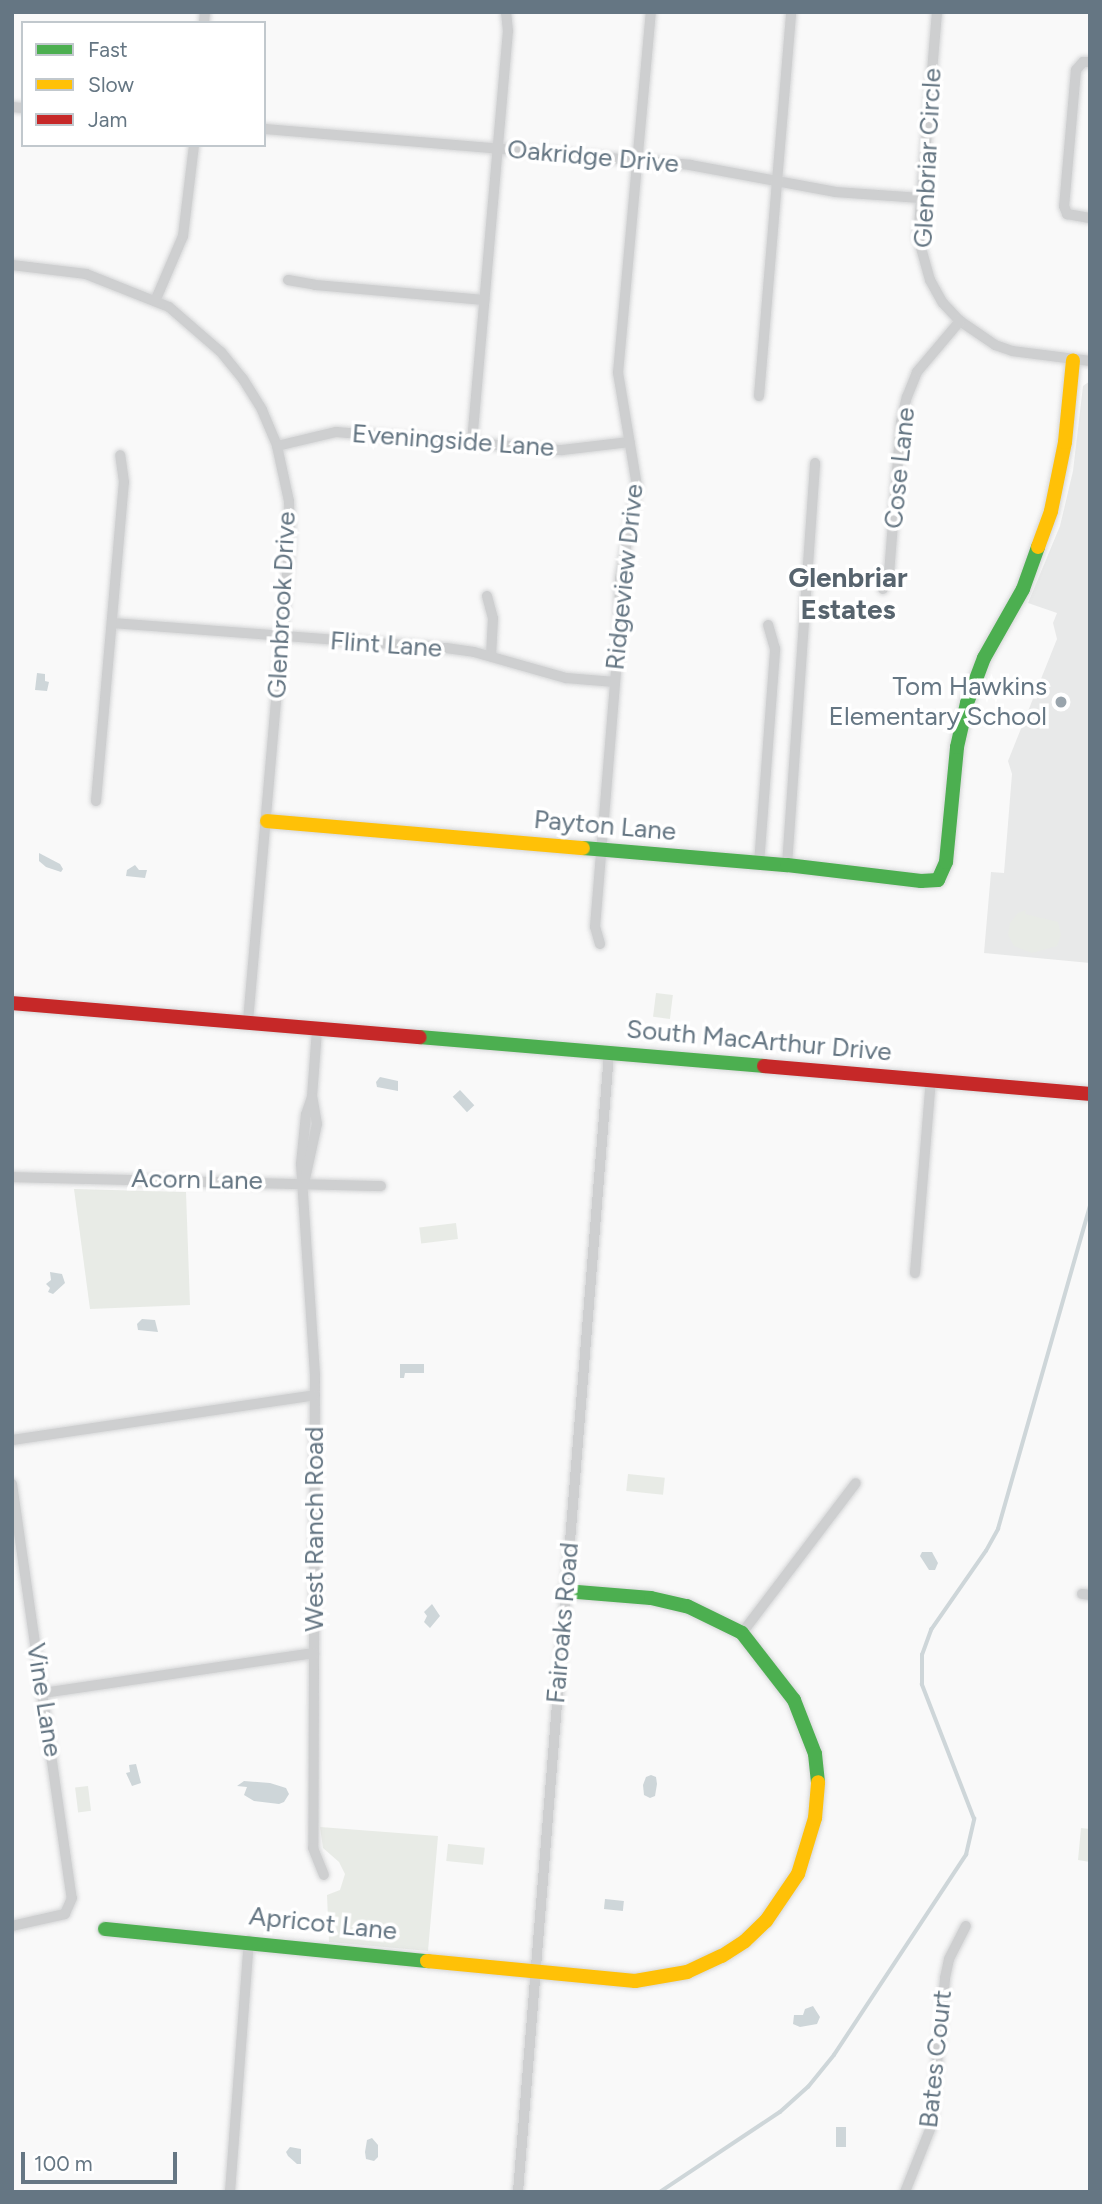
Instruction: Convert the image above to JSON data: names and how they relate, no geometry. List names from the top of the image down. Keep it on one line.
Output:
{"streets":{"street":["Oakridge Drive","Glenbriar Circle","Eveningside Lane","Cose Lane","Ridgeview Drive","Glenbrook Drive","Flint Lane","Payton Lane","South MacArthur Drive","Acorn Lane","West Ranch Road","Fairoaks Road","Vine Lane","Apricot Lane","Bates Court"]},"crossings":[["Oakridge Drive","Glenbriar Circle"],["Oakridge Drive","Ridgeview Drive"],["Glenbriar Circle","Cose Lane"],["Glenbriar Circle","Payton Lane"],["Eveningside Lane","Ridgeview Drive"],["Eveningside Lane","Glenbrook Drive"],["Ridgeview Drive","Flint Lane"],["Ridgeview Drive","Payton Lane"],["Glenbrook Drive","Flint Lane"],["Glenbrook Drive","Payton Lane"],["South MacArthur Drive","West Ranch Road"],["South MacArthur Drive","Fairoaks Road"],["Acorn Lane","West Ranch Road"],["Fairoaks Road","Apricot Lane"]],"districts":["Glenbriar Estates"],"places":["Tom Hawkins Elementary School"],"legend":["Fast","Slow","Jam"],"scale_bar":"100 m"}
